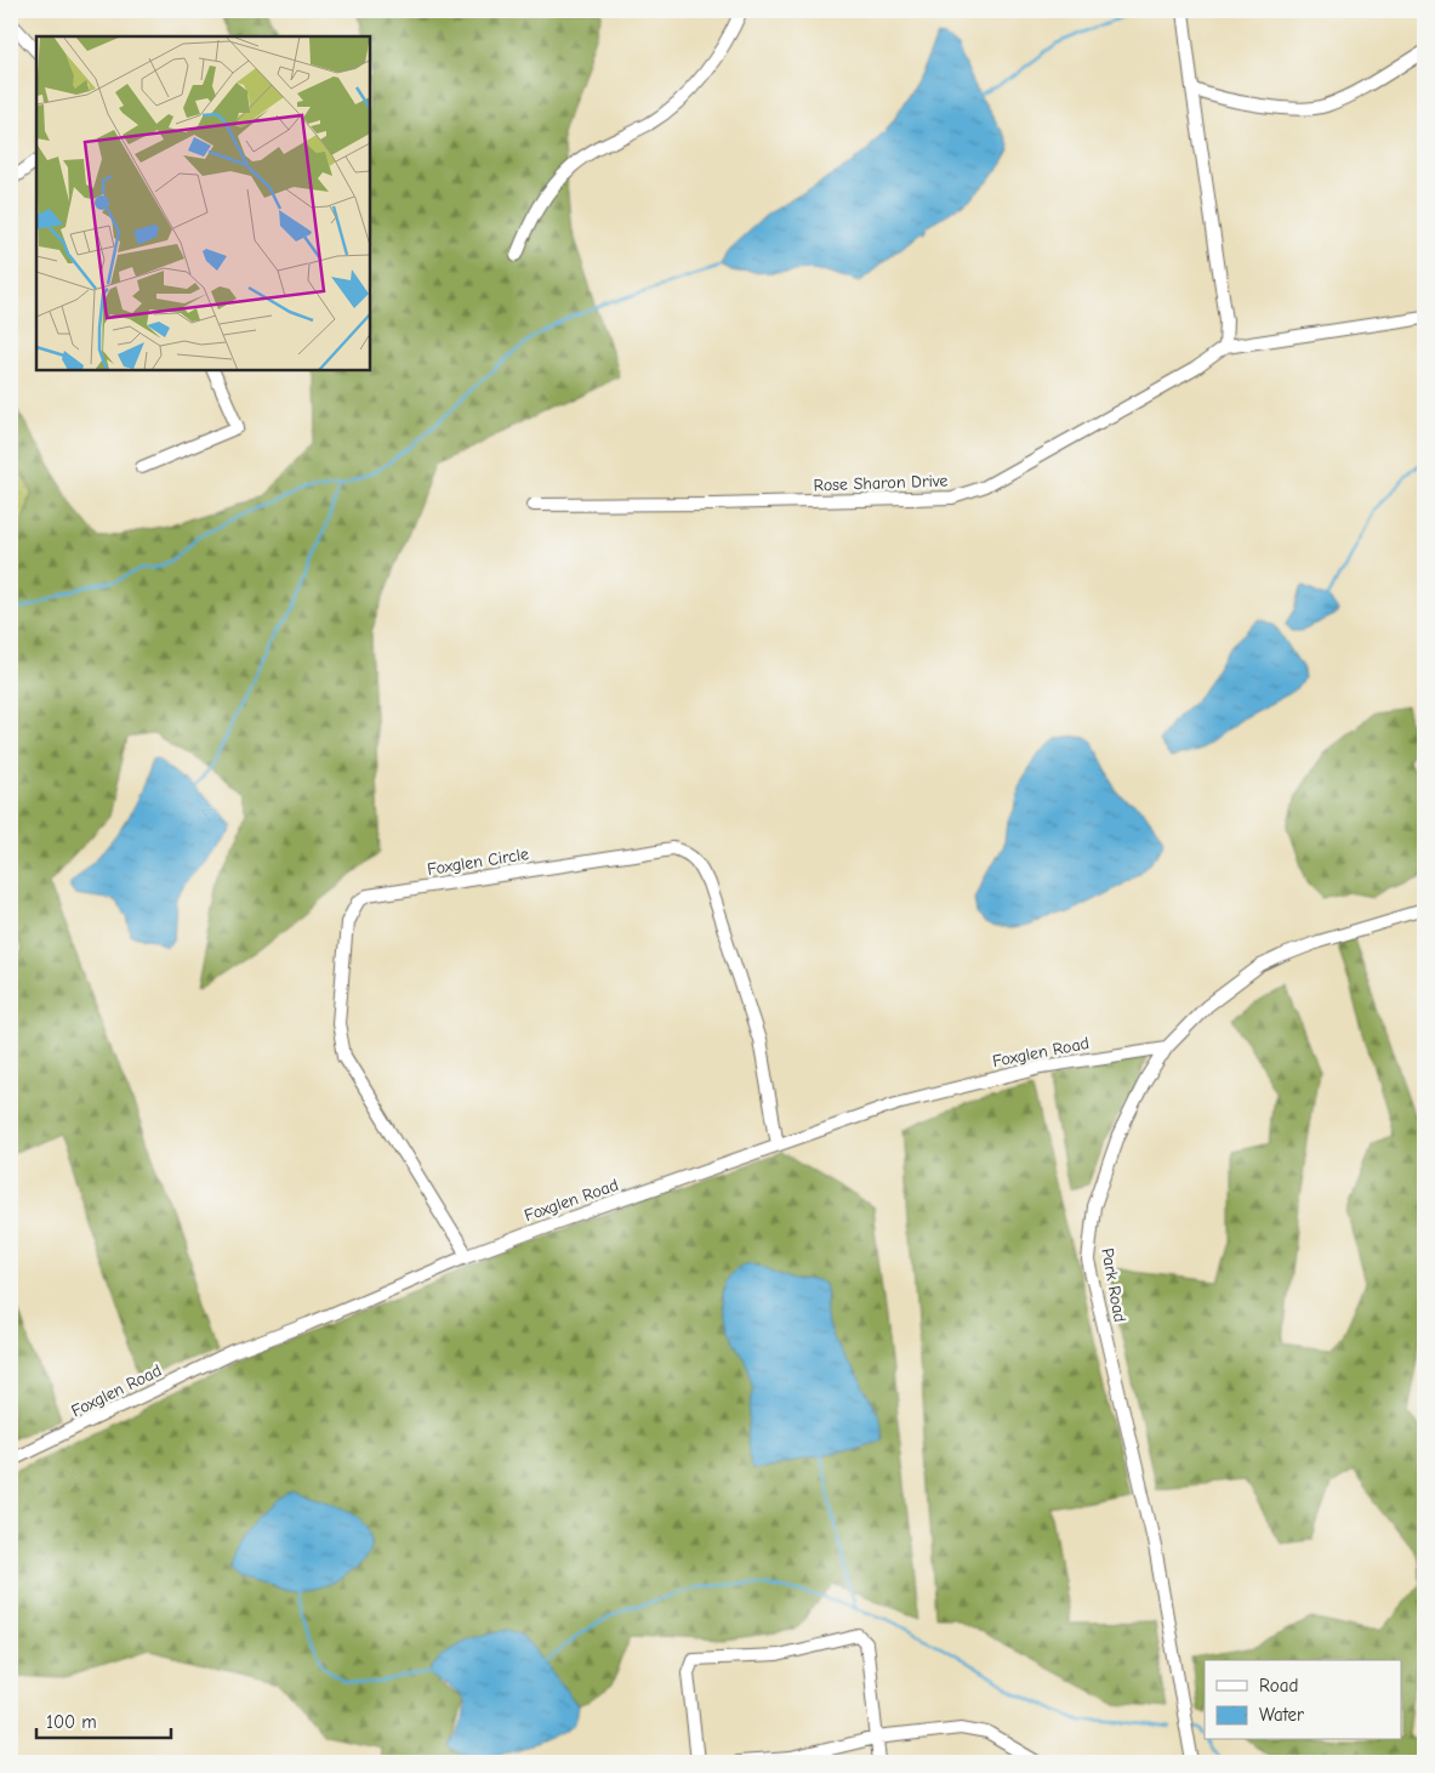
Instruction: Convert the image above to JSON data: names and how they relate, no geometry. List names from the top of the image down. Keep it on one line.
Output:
{"streets":{"street":["Rose Sharon Drive","Foxglen Circle","Foxglen Road","Park Road"]},"crossings":[["Foxglen Circle","Foxglen Road"],["Foxglen Road","Park Road"]],"legend":["Road","Water"],"scale_bar":"100 m"}
